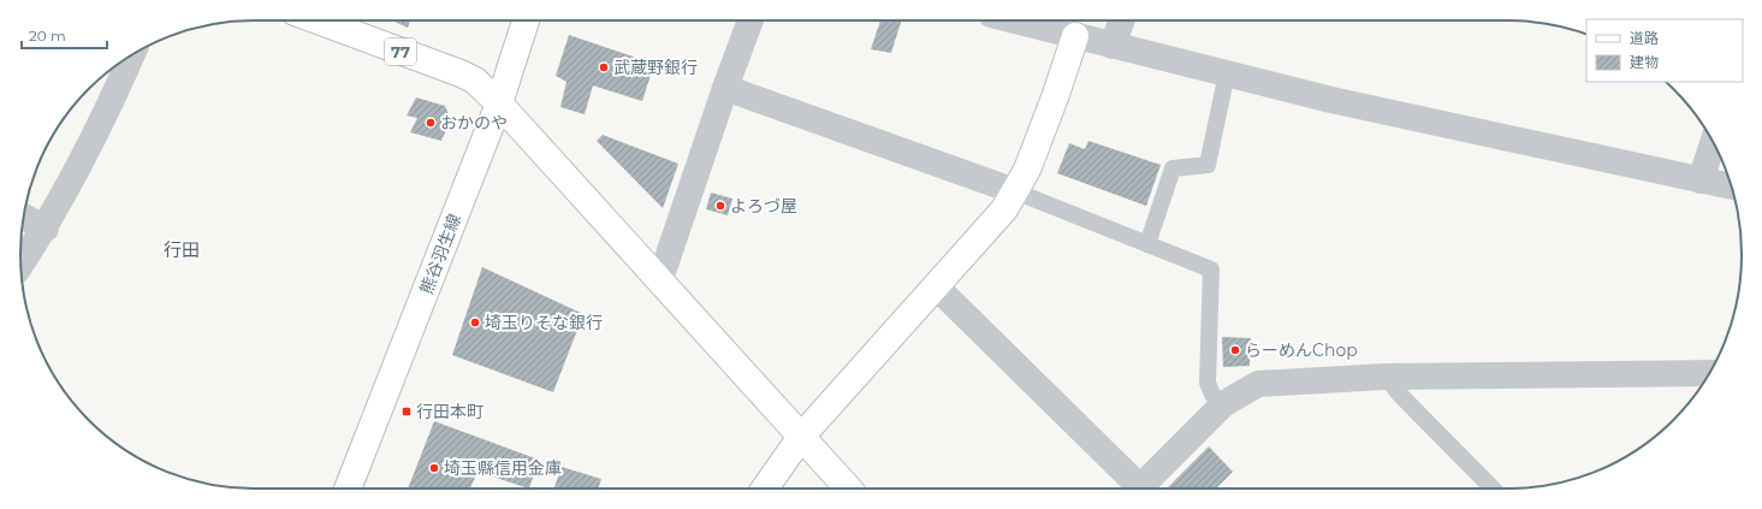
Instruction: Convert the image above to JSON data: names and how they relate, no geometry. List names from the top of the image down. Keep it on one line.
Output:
{"streets":{"street":["77","熊谷羽生線"]},"crossings":[["77","熊谷羽生線"]],"districts":["行田"],"places":{"other":["武蔵野銀行","おかのや","よろづ屋","埼玉りそな銀行","らーめんChop","埼玉縣信用金庫"],"transit":["行田本町"]},"legend":["道路","建物"],"scale_bar":"20 m"}
